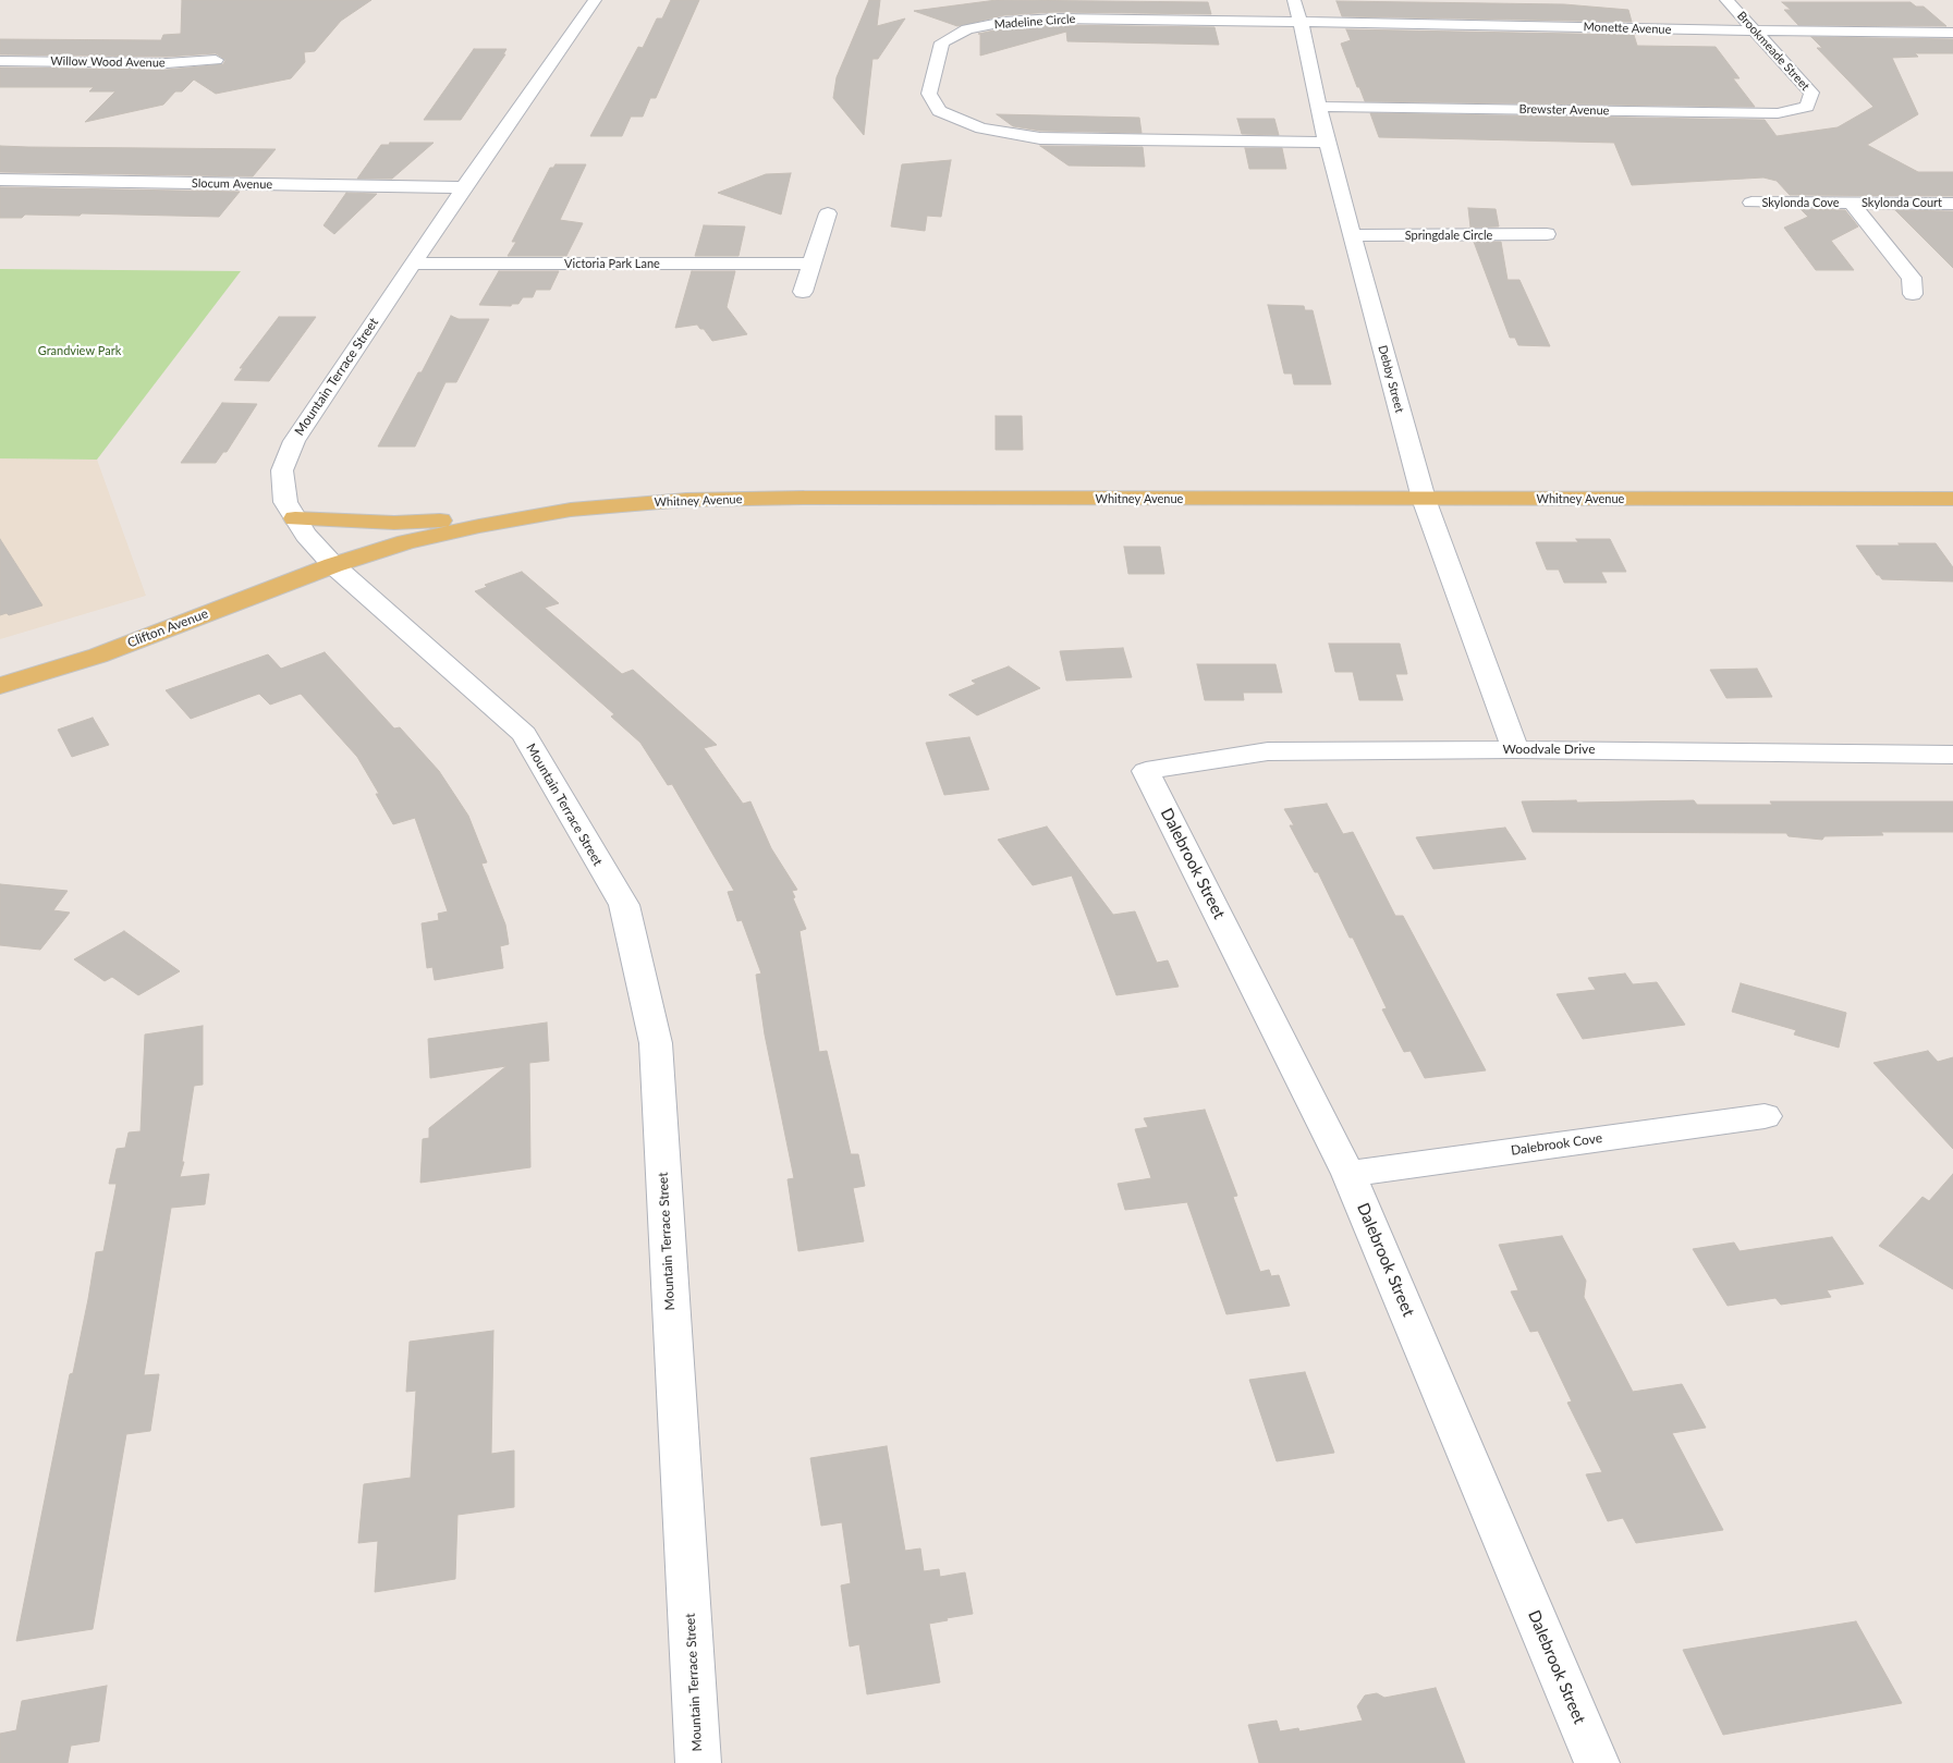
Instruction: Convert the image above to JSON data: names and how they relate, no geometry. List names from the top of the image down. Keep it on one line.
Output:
{"streets":{"main road":["Whitney Avenue","Clifton Avenue"],"street":["Madeline Circle","Monette Avenue","Brookmeade Street","Willow Wood Avenue","Brewster Avenue","Slocum Avenue","Skylonda Cove","Skylonda Court","Springdale Circle","Victoria Park Lane","Mountain Terrace Street","Debby Street","Woodvale Drive","Dalebrook Street","Dalebrook Cove"]},"crossings":[["Madeline Circle","Monette Avenue"],["Madeline Circle","Debby Street"],["Monette Avenue","Brookmeade Street"],["Monette Avenue","Debby Street"],["Brookmeade Street","Brewster Avenue"],["Brewster Avenue","Debby Street"],["Slocum Avenue","Mountain Terrace Street"],["Skylonda Cove","Skylonda Court"],["Springdale Circle","Debby Street"],["Victoria Park Lane","Mountain Terrace Street"],["Mountain Terrace Street","Whitney Avenue"],["Mountain Terrace Street","Clifton Avenue"],["Debby Street","Whitney Avenue"],["Debby Street","Woodvale Drive"],["Whitney Avenue","Clifton Avenue"],["Woodvale Drive","Dalebrook Street"],["Dalebrook Street","Dalebrook Cove"]],"parks":["Grandview Park"]}
